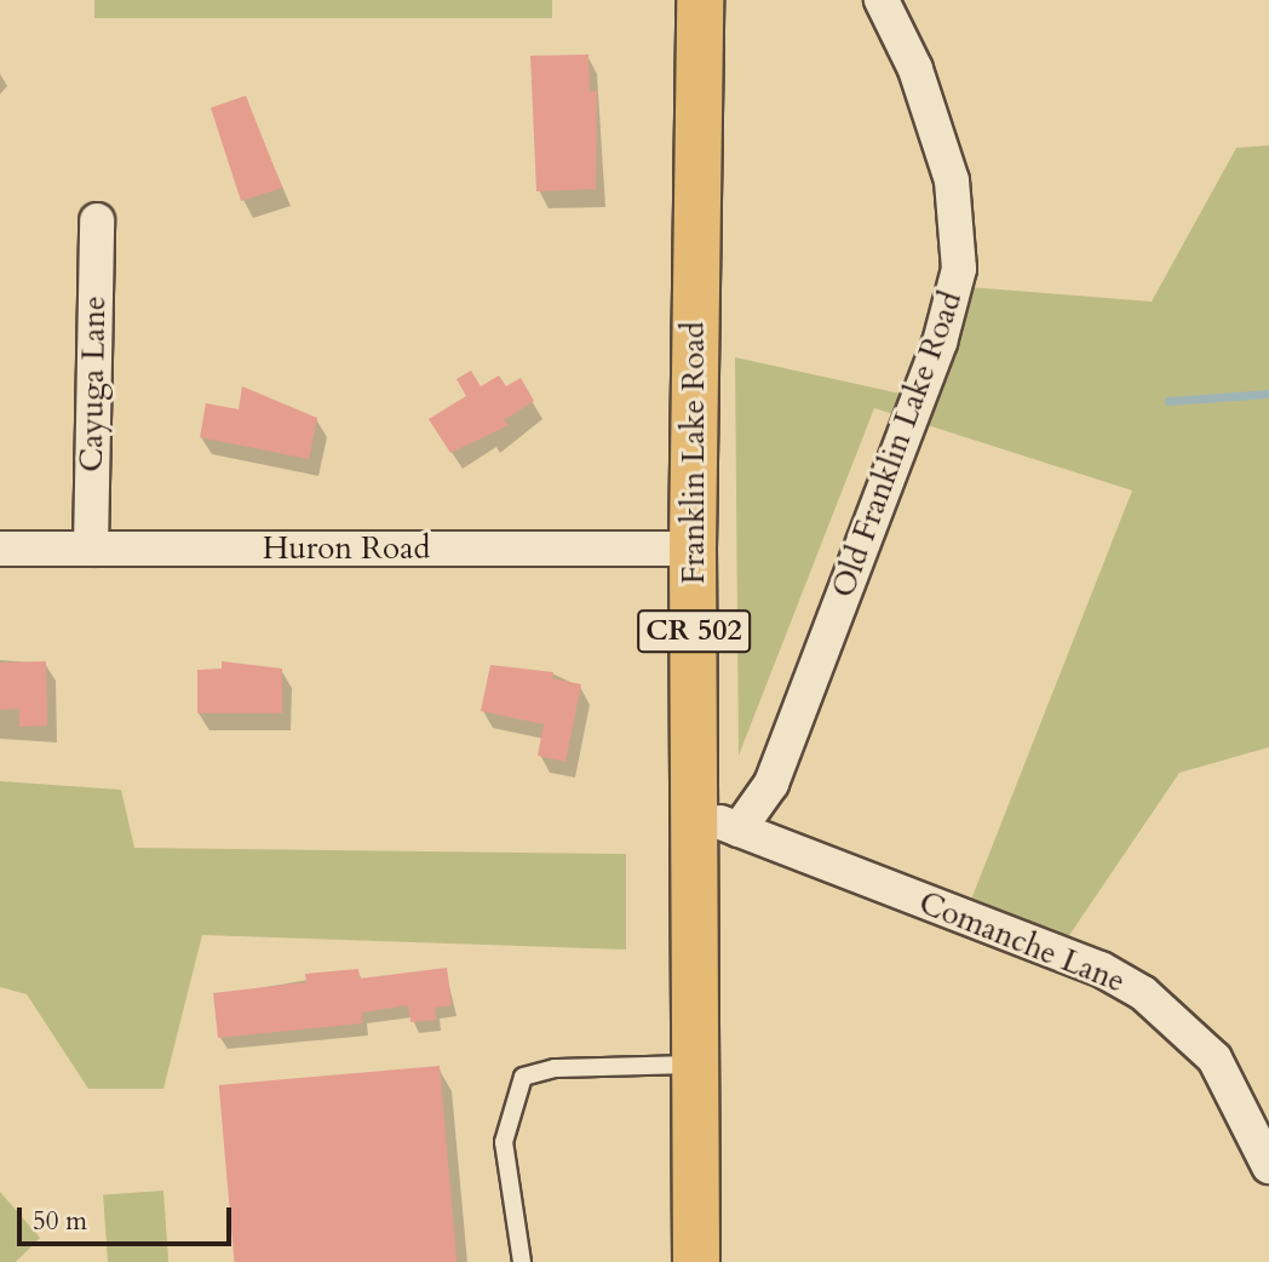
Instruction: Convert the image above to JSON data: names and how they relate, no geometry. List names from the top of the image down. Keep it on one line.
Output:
{"streets":{"main road":["Franklin Lake Road","CR 502"],"street":["Cayuga Lane","Old Franklin Lake Road","Huron Road","Comanche Lane"]},"crossings":[["Cayuga Lane","Huron Road"],["Old Franklin Lake Road","Comanche Lane"],["Franklin Lake Road","Huron Road"],["Franklin Lake Road","Comanche Lane"]],"scale_bar":"50 m"}
